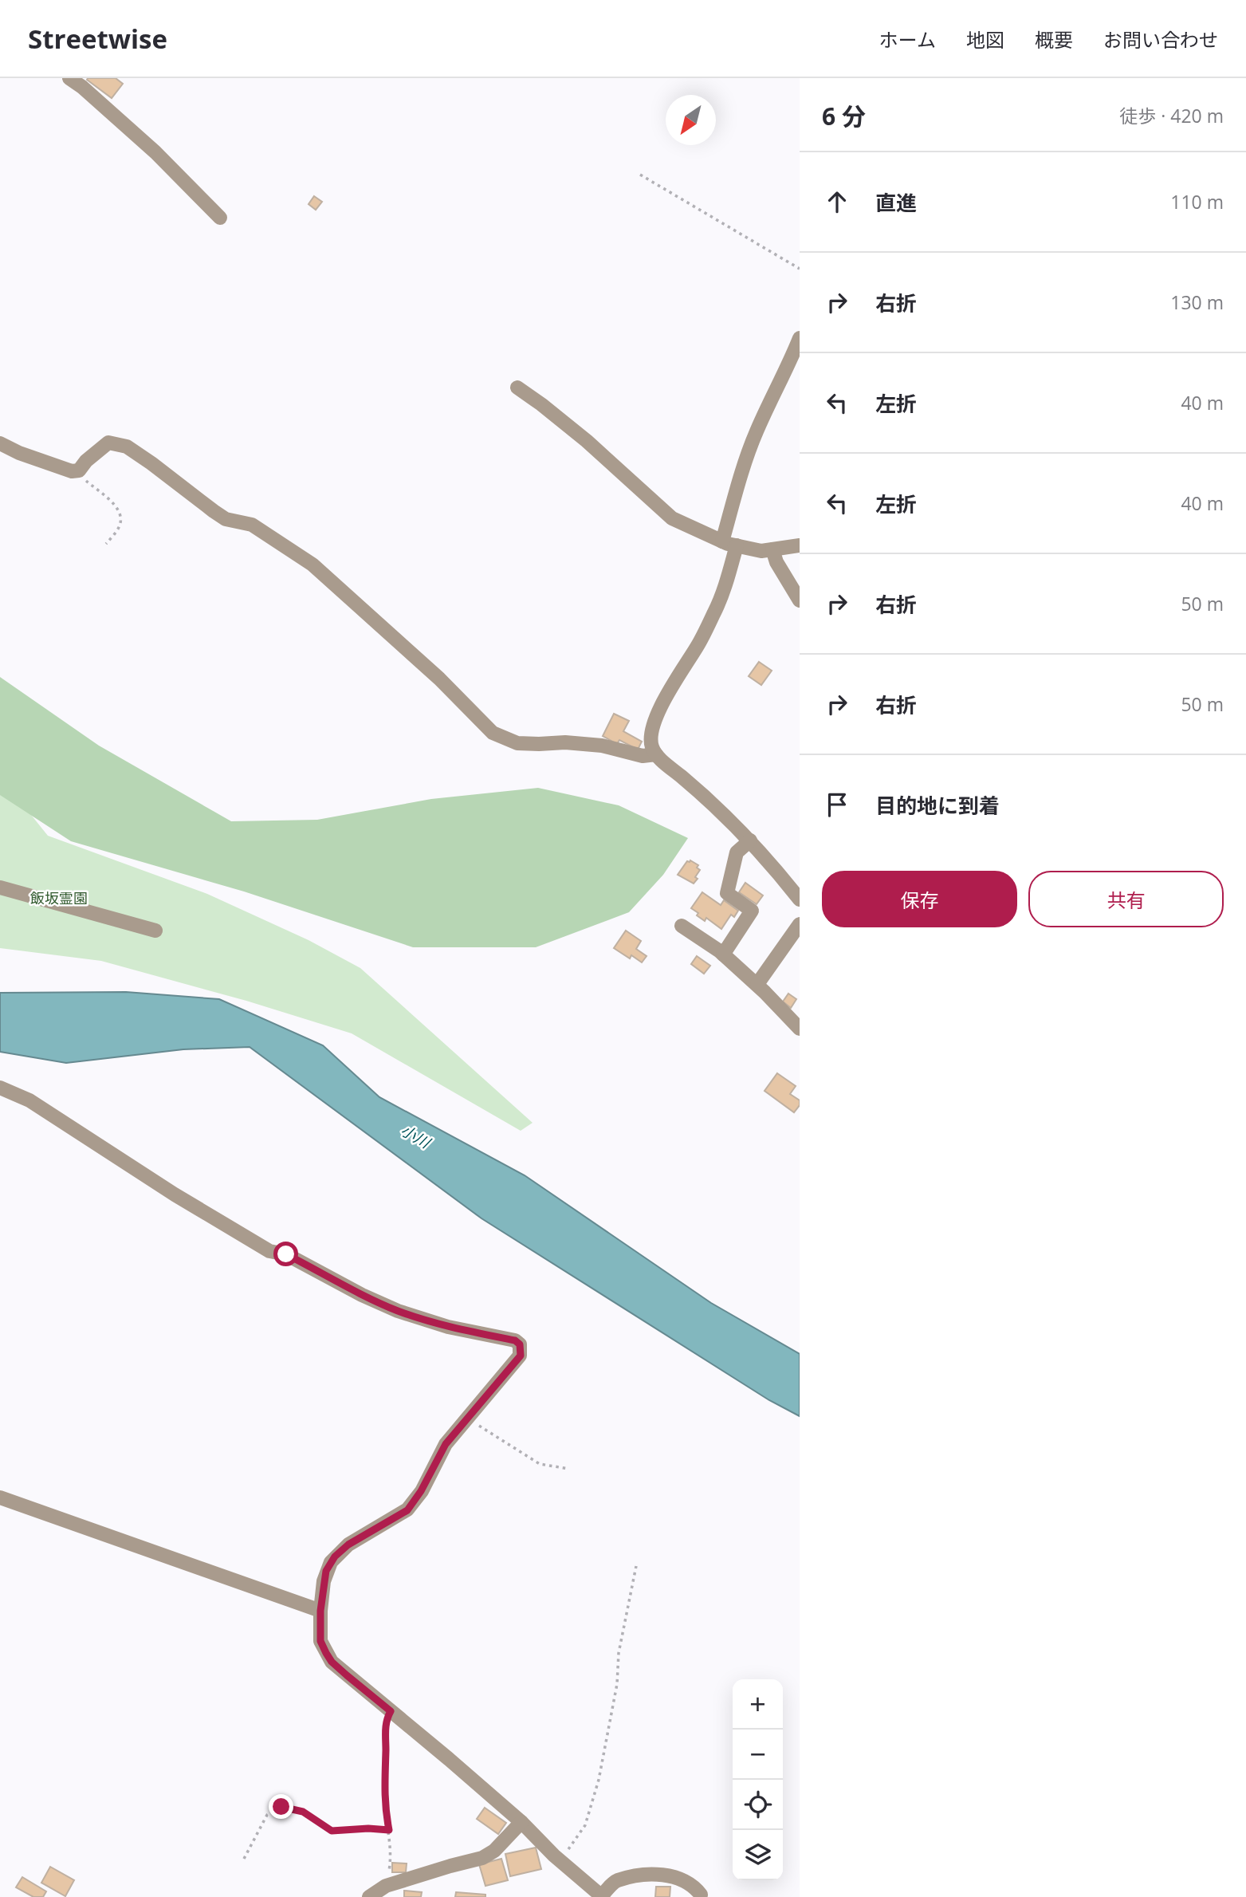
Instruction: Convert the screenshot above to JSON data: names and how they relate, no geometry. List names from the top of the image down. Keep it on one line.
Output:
{"water":["小川"],"parks":["飯坂霊園"],"north":"bottom left","page":{"header":"Streetwise","nav":["ホーム","地図","概要","お問い合わせ"],"heading":["6 分","徒歩 · 420 m"],"list":[["直進","110 m"],["右折","130 m"],["左折","40 m"],["左折","40 m"],["右折","50 m"],["右折","50 m"],"目的地に到着"],"buttons":["保存","共有"],"map_buttons":["+","−"]}}
